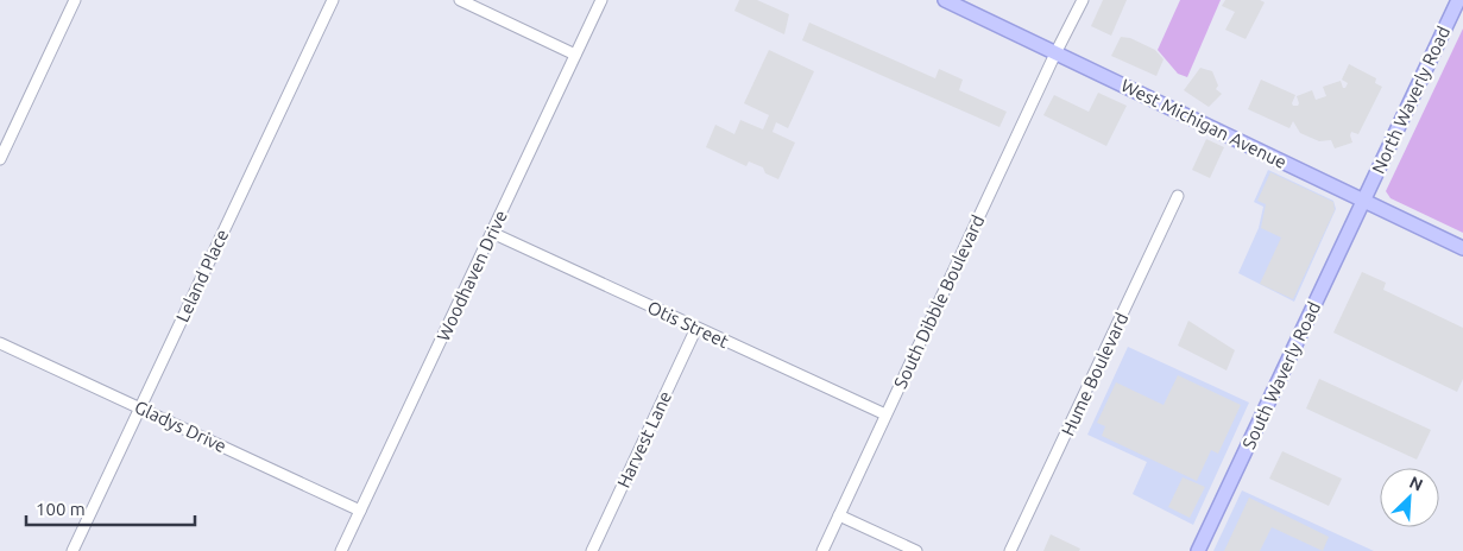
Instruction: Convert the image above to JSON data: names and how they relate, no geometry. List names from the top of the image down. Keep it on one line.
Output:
{"streets":{"main road":["North Waverly Road","West Michigan Avenue","South Waverly Road"],"street":["Leland Place","Woodhaven Drive","South Dibble Boulevard","Otis Street","Hume Boulevard","Gladys Drive","Harvest Lane"]},"crossings":[["North Waverly Road","West Michigan Avenue"],["North Waverly Road","South Waverly Road"],["West Michigan Avenue","South Dibble Boulevard"],["West Michigan Avenue","South Waverly Road"],["Leland Place","Gladys Drive"],["Woodhaven Drive","Otis Street"],["Woodhaven Drive","Gladys Drive"],["South Dibble Boulevard","Otis Street"],["Otis Street","Harvest Lane"]],"scale_bar":"100 m","north":"top right"}
